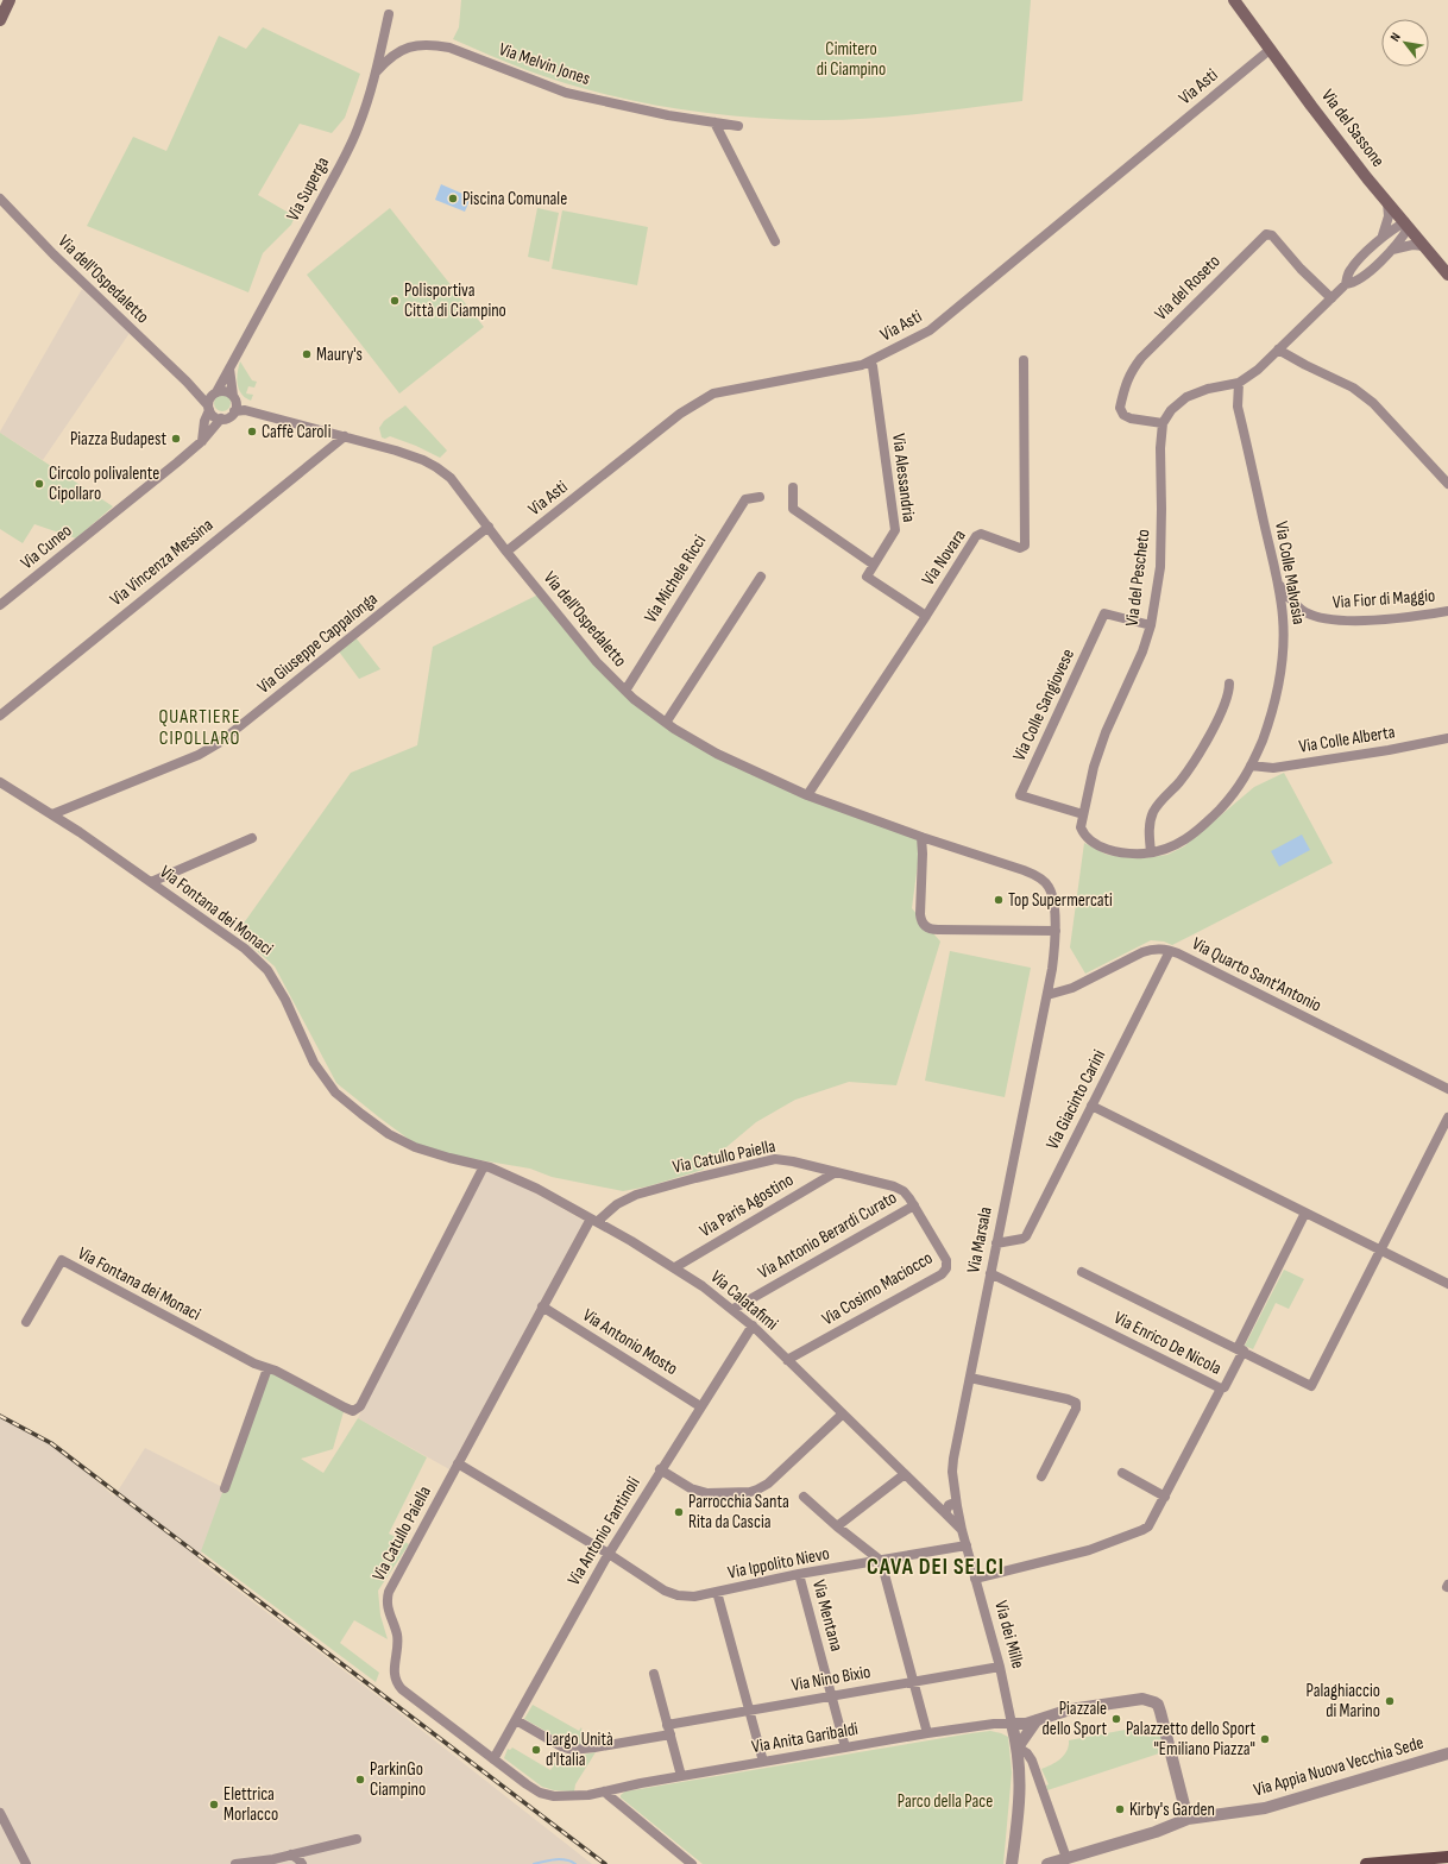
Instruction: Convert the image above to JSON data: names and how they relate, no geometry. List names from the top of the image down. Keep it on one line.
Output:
{"streets":{"main road":["Via del Sassone"],"street":["Via Melvin Jones","Via Asti","Via Superga","Via dell'Ospedaletto","Via del Roseto","Via Alessandria","Via Cuneo","Via Novara","Via Vincenza Messina","Via Colle Malvasia","Via del Pescheto","Via Michele Ricci","Via Fior di Maggio","Via Giuseppe Cappalonga","Via Colle Sangiovese","Via Colle Alberta","Via Fontana dei Monaci","Via Quarto Sant'Antonio","Via Giacinto Carini","Via Catullo Paiella","Via Paris Agostino","Via Antonio Berardi Curato","Via Marsala","Via Cosimo Maciocco","Via Calatafimi","Via Antonio Mosto","Via Enrico De Nicola","Via Antonio Fantinoli","Via Ippolito Nievo","Via Mentana","Via dei Mille","Via Nino Bixio","Via Anita Garibaldi","Via Appia Nuova Vecchia Sede"]},"crossings":[["Via Melvin Jones","Via Superga"],["Via Asti","Via del Sassone"],["Via Asti","Via dell'Ospedaletto"],["Via Asti","Via Alessandria"],["Via Superga","Via dell'Ospedaletto"],["Via Superga","Via Cuneo"],["Via dell'Ospedaletto","Via Cuneo"],["Via dell'Ospedaletto","Via Novara"],["Via dell'Ospedaletto","Via Vincenza Messina"],["Via dell'Ospedaletto","Via Michele Ricci"],["Via dell'Ospedaletto","Via Giuseppe Cappalonga"],["Via dell'Ospedaletto","Via Quarto Sant'Antonio"],["Via dell'Ospedaletto","Via Marsala"],["Via del Roseto","Via del Pescheto"],["Via Colle Malvasia","Via del Pescheto"],["Via Colle Malvasia","Via Fior di Maggio"],["Via Colle Malvasia","Via Colle Sangiovese"],["Via Colle Malvasia","Via Colle Alberta"],["Via del Pescheto","Via Colle Sangiovese"],["Via Giuseppe Cappalonga","Via Fontana dei Monaci"],["Via Fontana dei Monaci","Via Calatafimi"],["Via Quarto Sant'Antonio","Via Giacinto Carini"],["Via Quarto Sant'Antonio","Via Marsala"],["Via Giacinto Carini","Via Marsala"],["Via Catullo Paiella","Via Paris Agostino"],["Via Catullo Paiella","Via Antonio Berardi Curato"],["Via Catullo Paiella","Via Cosimo Maciocco"],["Via Catullo Paiella","Via Calatafimi"],["Via Catullo Paiella","Via Antonio Mosto"],["Via Catullo Paiella","Via Antonio Fantinoli"],["Via Catullo Paiella","Via Ippolito Nievo"],["Via Catullo Paiella","Via Anita Garibaldi"],["Via Paris Agostino","Via Calatafimi"],["Via Antonio Berardi Curato","Via Cosimo Maciocco"],["Via Antonio Berardi Curato","Via Calatafimi"],["Via Marsala","Via Calatafimi"],["Via Marsala","Via Enrico De Nicola"],["Via Marsala","Via dei Mille"],["Via Cosimo Maciocco","Via Calatafimi"],["Via Calatafimi","Via Antonio Fantinoli"],["Via Calatafimi","Via dei Mille"],["Via Antonio Mosto","Via Antonio Fantinoli"],["Via Enrico De Nicola","Via dei Mille"],["Via Antonio Fantinoli","Via Ippolito Nievo"],["Via Antonio Fantinoli","Via Nino Bixio"],["Via Ippolito Nievo","Via Mentana"],["Via Ippolito Nievo","Via dei Mille"],["Via Mentana","Via Nino Bixio"],["Via Mentana","Via Anita Garibaldi"],["Via dei Mille","Via Nino Bixio"],["Via dei Mille","Via Anita Garibaldi"],["Via dei Mille","Via Appia Nuova Vecchia Sede"]],"districts":["QUARTIERE CIPOLLARO","CAVA DEI SELCI"],"parks":["Cimitero di Ciampino","Parco della Pace"],"places":["Piscina Comunale","Polisportiva Città di Ciampino","Maury's","Caffè Caroli","Piazza Budapest","Circolo polivalente Cipollaro","Top Supermercati","Parrocchia Santa Rita da Cascia","Palaghiaccio di Marino","Piazzale dello Sport","Palazzetto dello Sport \"Emiliano Piazza\"","Largo Unità d'Italia","ParkinGo Ciampino","Elettrica Morlacco","Kirby's Garden"],"north":"top left"}
